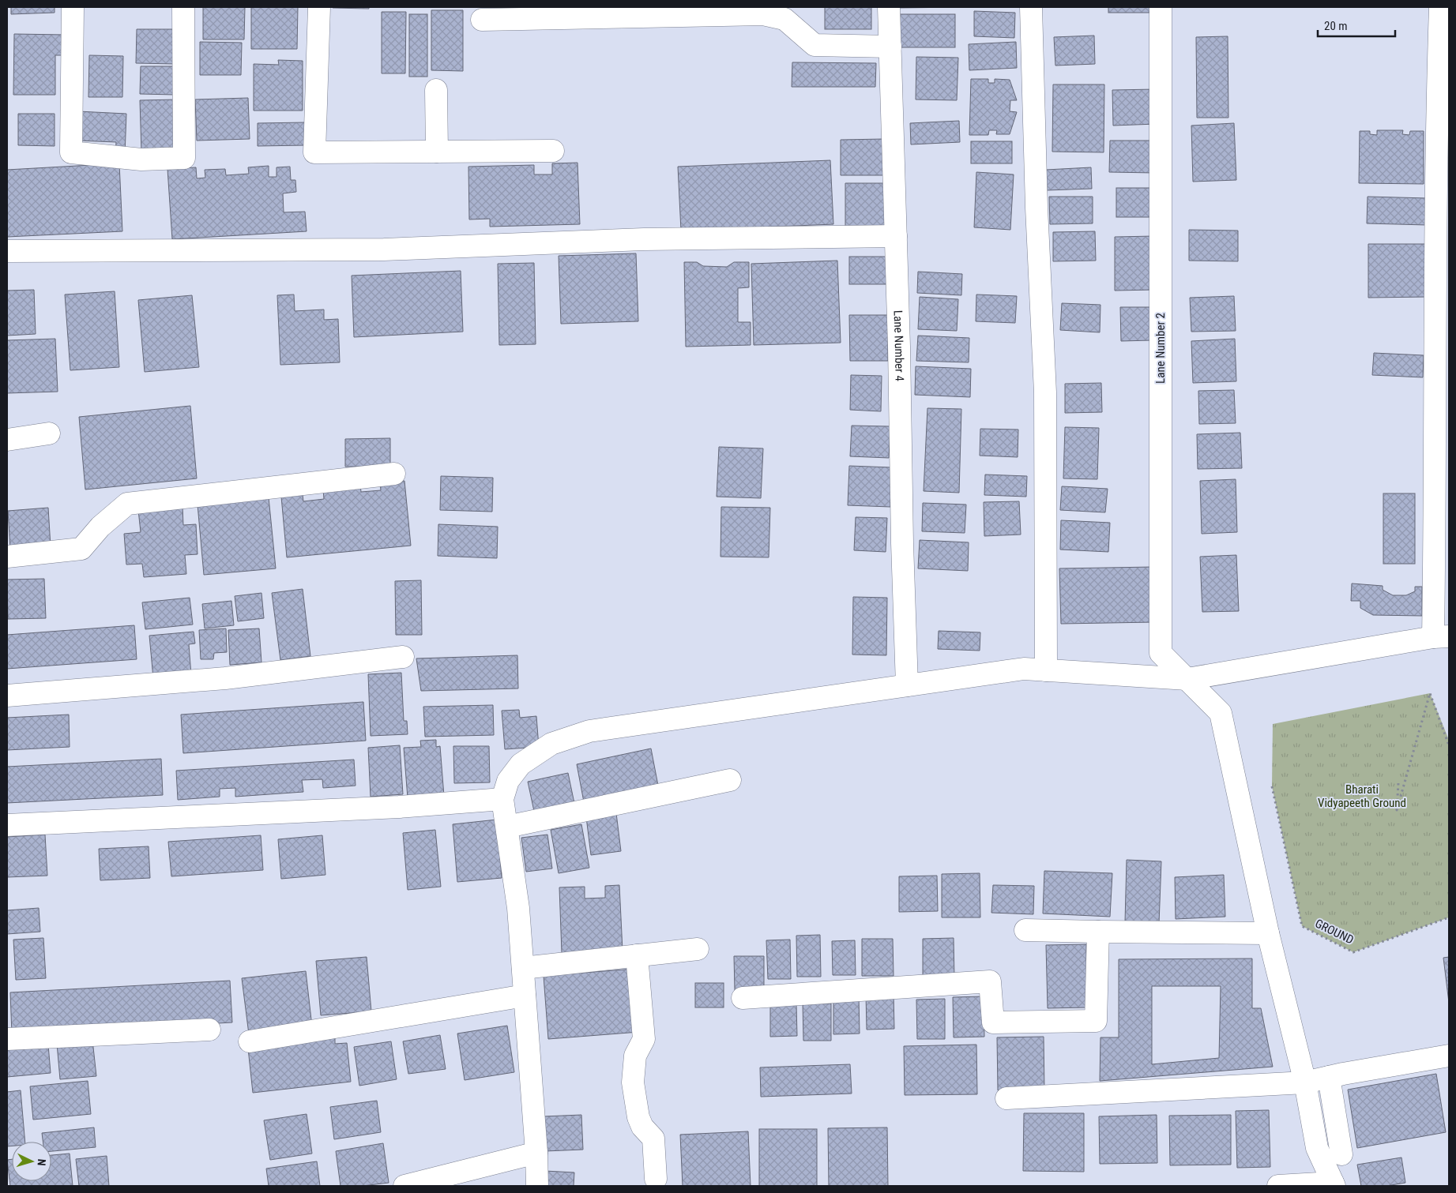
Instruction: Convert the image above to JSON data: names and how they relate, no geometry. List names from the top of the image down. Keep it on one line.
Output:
{"streets":{"street":["Lane Number 4","Lane Number 2"],"path":["GROUND"]},"parks":["Bharati Vidyapeeth Ground"],"scale_bar":"20 m","north":"right"}
